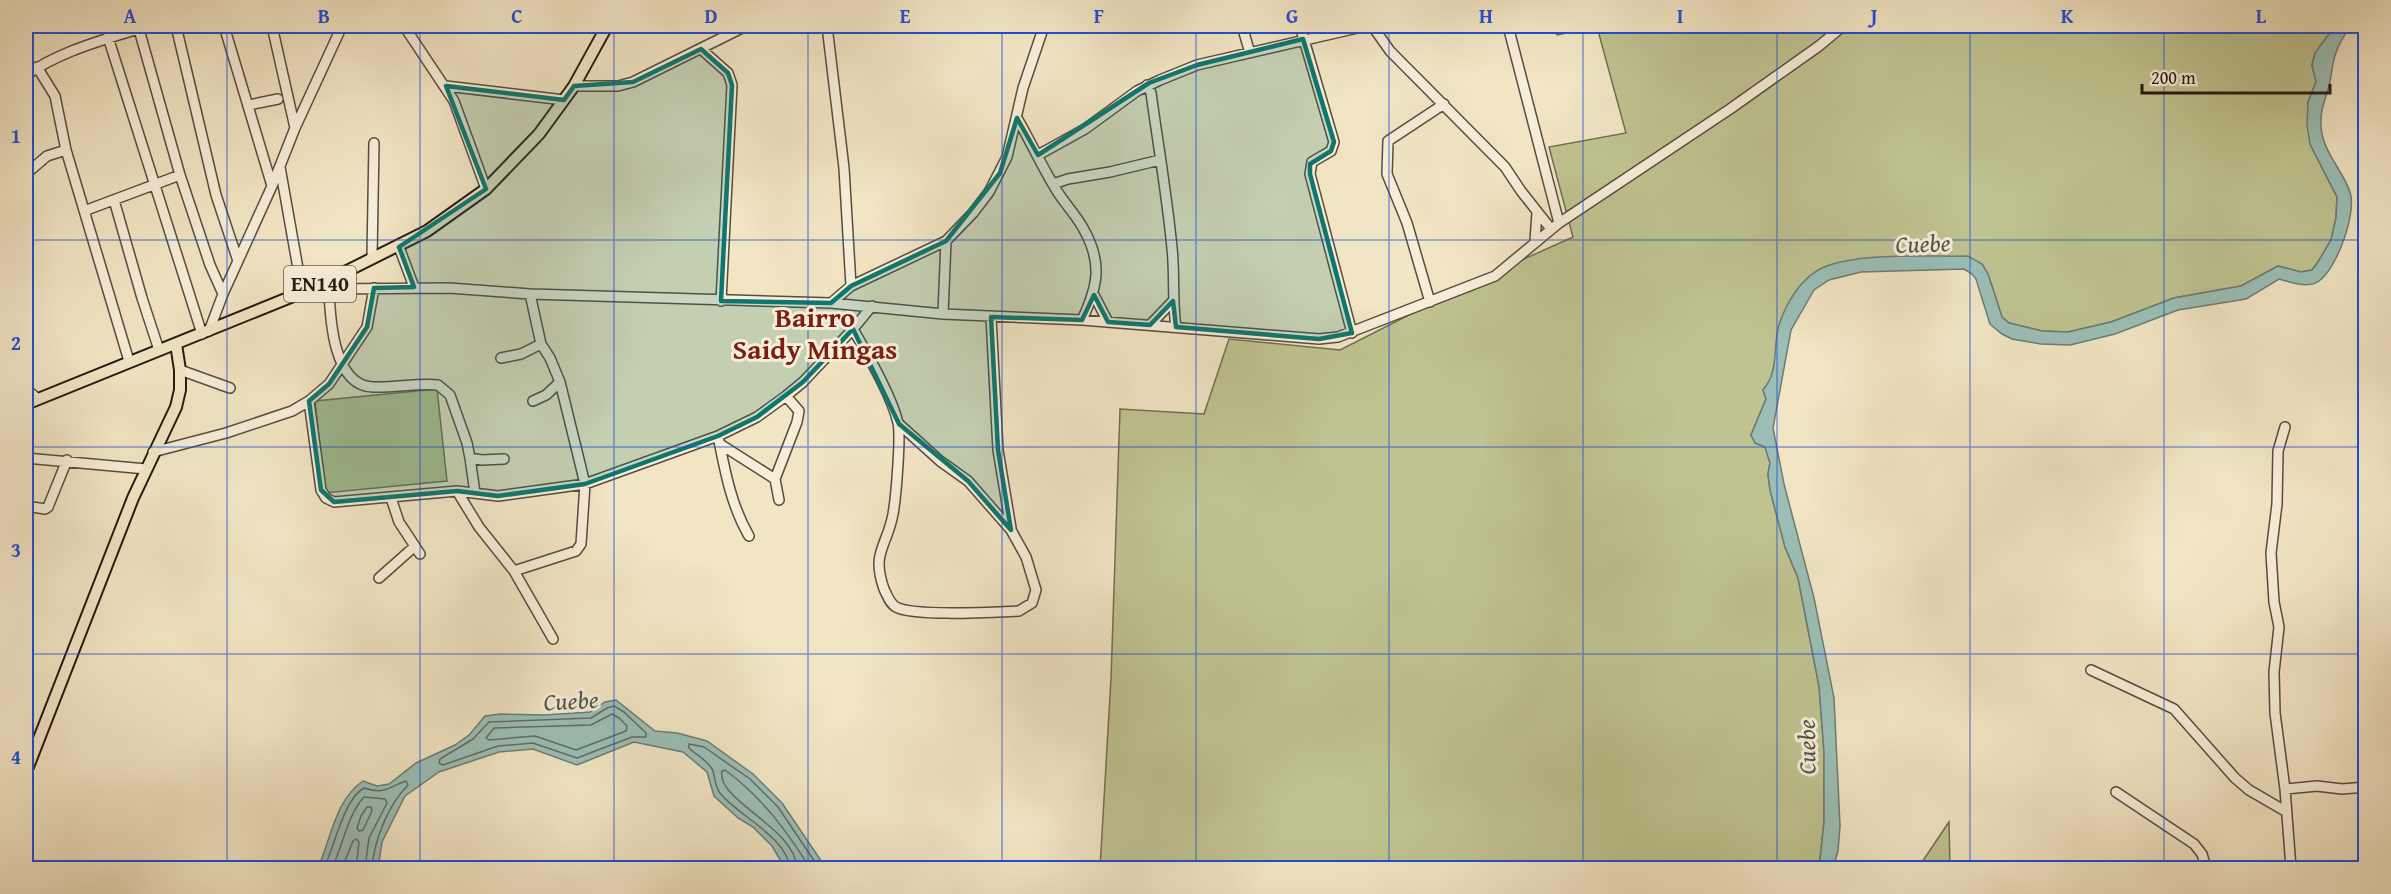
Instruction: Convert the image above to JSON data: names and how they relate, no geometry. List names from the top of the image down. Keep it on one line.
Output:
{"streets":{"main road":["EN140"]},"districts":["Bairro Saidy Mingas"],"water":["Cuebe"],"scale_bar":"200 m","grid":{"columns":["A","B","C","D","E","F","G","H","I","J","K","L"],"rows":["1","2","3","4"]}}
